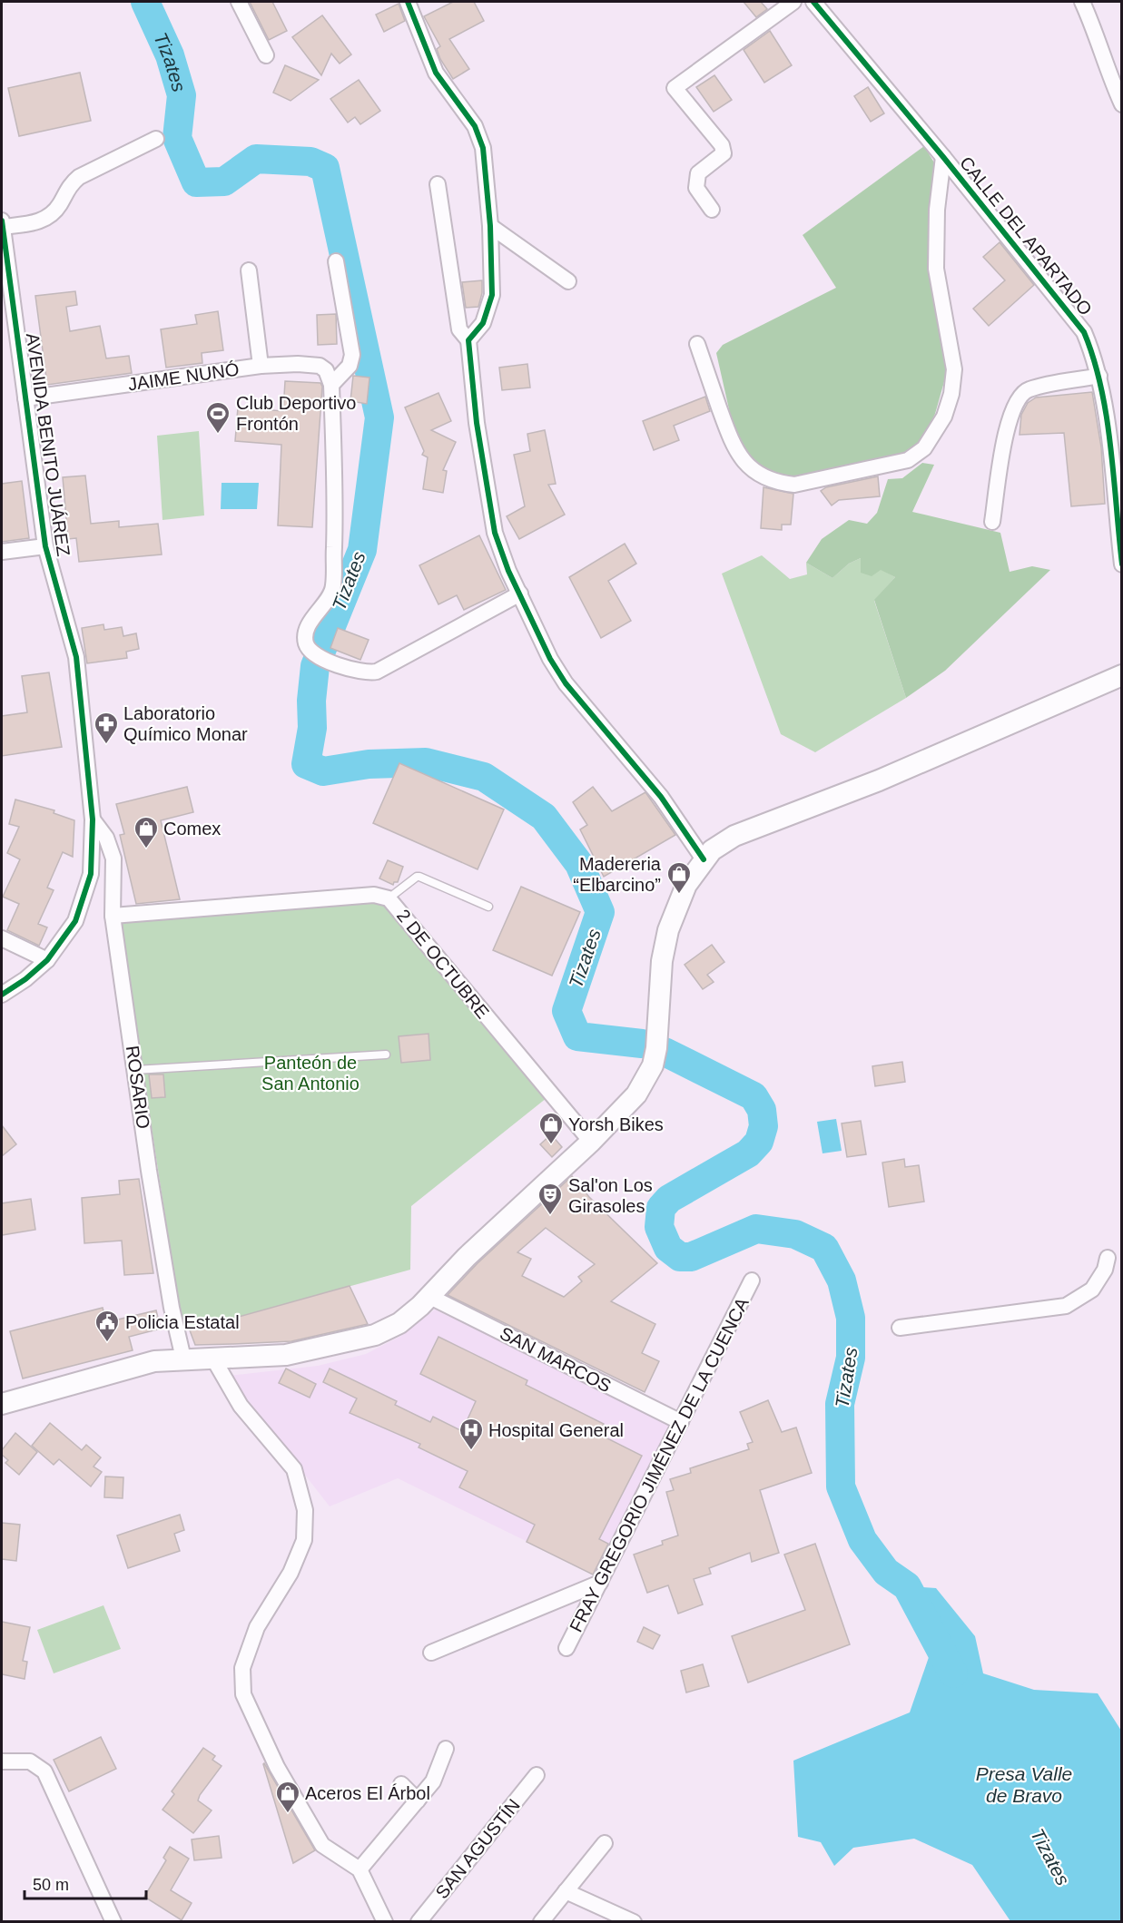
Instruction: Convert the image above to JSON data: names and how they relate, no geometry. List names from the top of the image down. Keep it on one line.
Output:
{"streets":{"street":["CALLE DEL APARTADO","JAIME NUNÓ","AVENIDA BENITO JUÁREZ","2 DE OCTUBRE","ROSARIO","SAN MARCOS","FRAY GREGORIO JIMÉNEZ DE LA CUENCA","SAN AGUSTÍN"]},"crossings":[["JAIME NUNÓ","AVENIDA BENITO JUÁREZ"],["AVENIDA BENITO JUÁREZ","ROSARIO"],["2 DE OCTUBRE","ROSARIO"],["SAN MARCOS","FRAY GREGORIO JIMÉNEZ DE LA CUENCA"]],"water":["Tizates","Presa Valle de Bravo"],"parks":["Panteón de San Antonio"],"places":{"sports":["Club Deportivo Frontón"],"pharmacy":["Laboratorio Químico Monar"],"shop":["Comex","Madereria “Elbarcino”","Yorsh Bikes","Aceros El Árbol"],"theatre":["Sal'on Los Girasoles"],"public building":["Policia Estatal"],"hospital":["Hospital General"]},"scale_bar":"50 m"}
